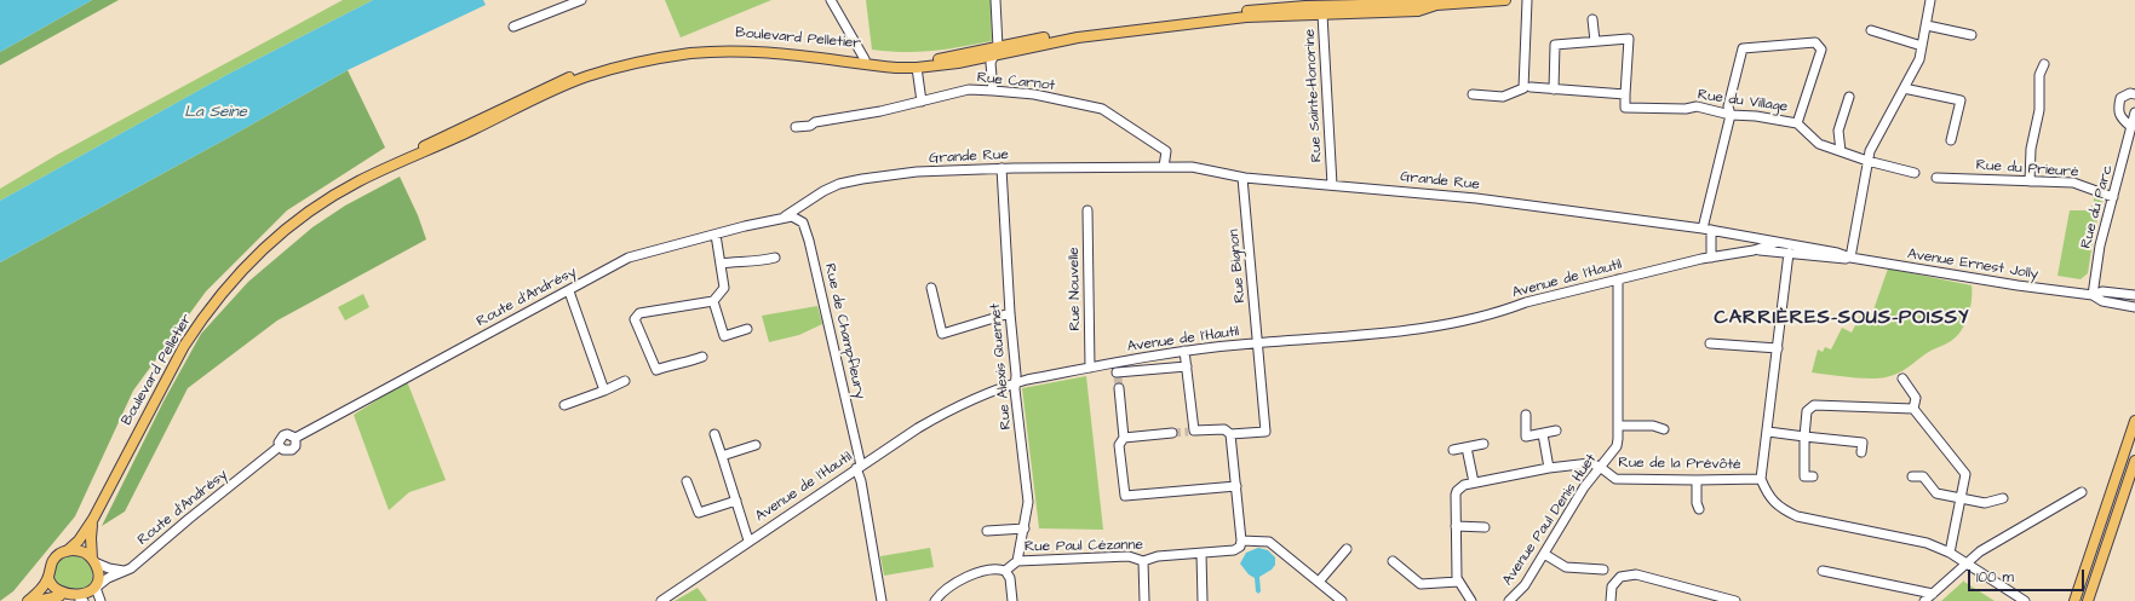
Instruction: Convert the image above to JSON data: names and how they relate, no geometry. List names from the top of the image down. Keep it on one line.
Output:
{"streets":{"main road":["Boulevard Pelletier"],"street":["Rue Carnot","Rue Sainte-Honorine","Rue du Village","Grande Rue","Rue du Prieuré","Rue du Parc","Avenue Ernest Jolly","Rue Bignon","Avenue de l'Hautil","Rue Nouvelle","Route d'Andrésy","Rue de Champfleury","Rue Alexis Quennet","Rue de la Prévôté","Avenue Paul Denis Huet","Rue Paul Cézanne"]},"crossings":[["Boulevard Pelletier","Rue Sainte-Honorine"],["Boulevard Pelletier","Route d'Andrésy"],["Rue Carnot","Grande Rue"],["Rue Sainte-Honorine","Grande Rue"],["Grande Rue","Avenue Ernest Jolly"],["Grande Rue","Rue Bignon"],["Grande Rue","Route d'Andrésy"],["Grande Rue","Rue de Champfleury"],["Grande Rue","Rue Alexis Quennet"],["Rue du Prieuré","Rue du Parc"],["Rue du Parc","Avenue Ernest Jolly"],["Avenue Ernest Jolly","Avenue de l'Hautil"],["Rue Bignon","Avenue de l'Hautil"],["Avenue de l'Hautil","Rue Nouvelle"],["Avenue de l'Hautil","Rue de Champfleury"],["Avenue de l'Hautil","Rue Alexis Quennet"],["Avenue de l'Hautil","Avenue Paul Denis Huet"],["Rue Alexis Quennet","Rue Paul Cézanne"],["Rue de la Prévôté","Avenue Paul Denis Huet"]],"districts":["CARRIÈRES-SOUS-POISSY"],"water":["La Seine"],"scale_bar":"100 m"}
